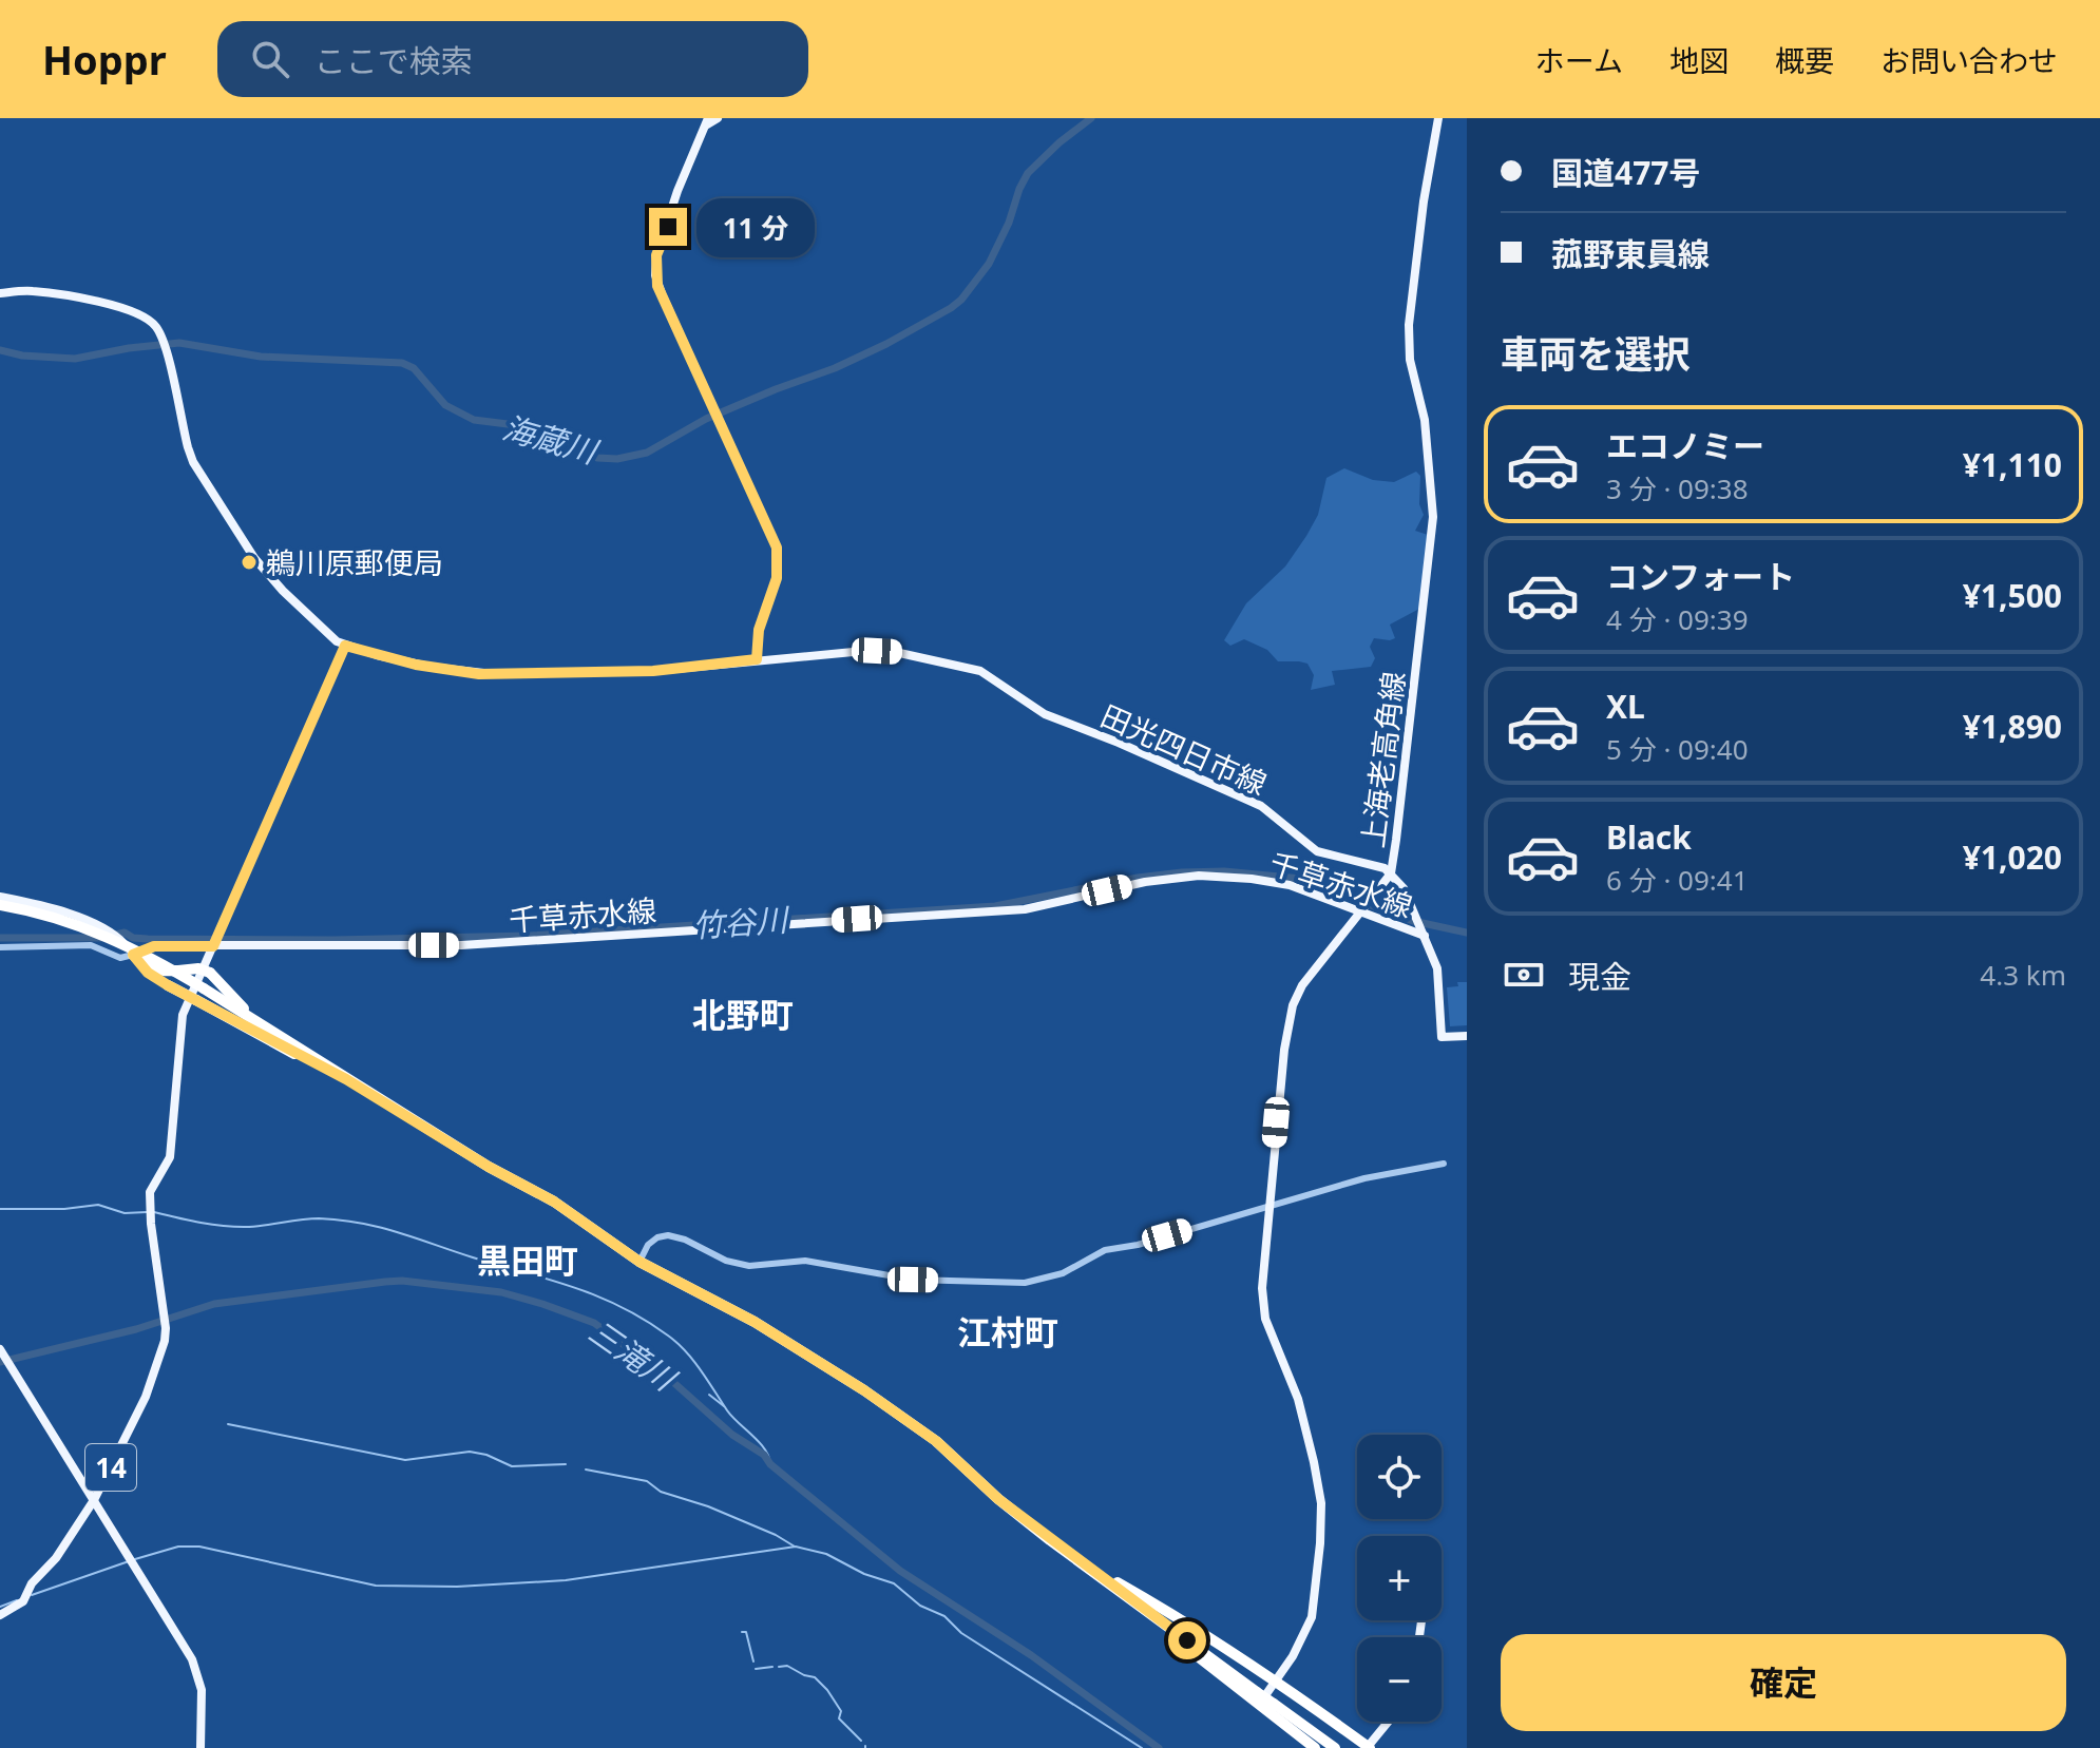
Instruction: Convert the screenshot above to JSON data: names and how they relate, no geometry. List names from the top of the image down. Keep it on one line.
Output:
{"streets":{"main road":["田光四日市線","上海老高角線","千草赤水線","14"]},"crossings":[["田光四日市線","上海老高角線"],["田光四日市線","14"],["上海老高角線","千草赤水線"],["千草赤水線","14"]],"districts":["北野町","黒田町","江村町"],"water":["海蔵川","竹谷川","三滝川"],"places":["鵜川原郵便局"],"page":{"header":"Hoppr","search":"ここで検索","nav":["ホーム","地図","概要","お問い合わせ"],"banner":["国道477号","菰野東員線"],"bubble":"11 分","heading":"車両を選択","list":[{"name":"エコノミー","note":"3 分 · 09:38","value":"¥1,110"},{"name":"コンフォート","note":"4 分 · 09:39","value":"¥1,500"},{"name":"XL","note":"5 分 · 09:40","value":"¥1,890"},{"name":"Black","note":"6 分 · 09:41","value":"¥1,020"}],"pay":["現金","4.3 km"],"map_buttons":["+","−"],"buttons":"確定"}}
